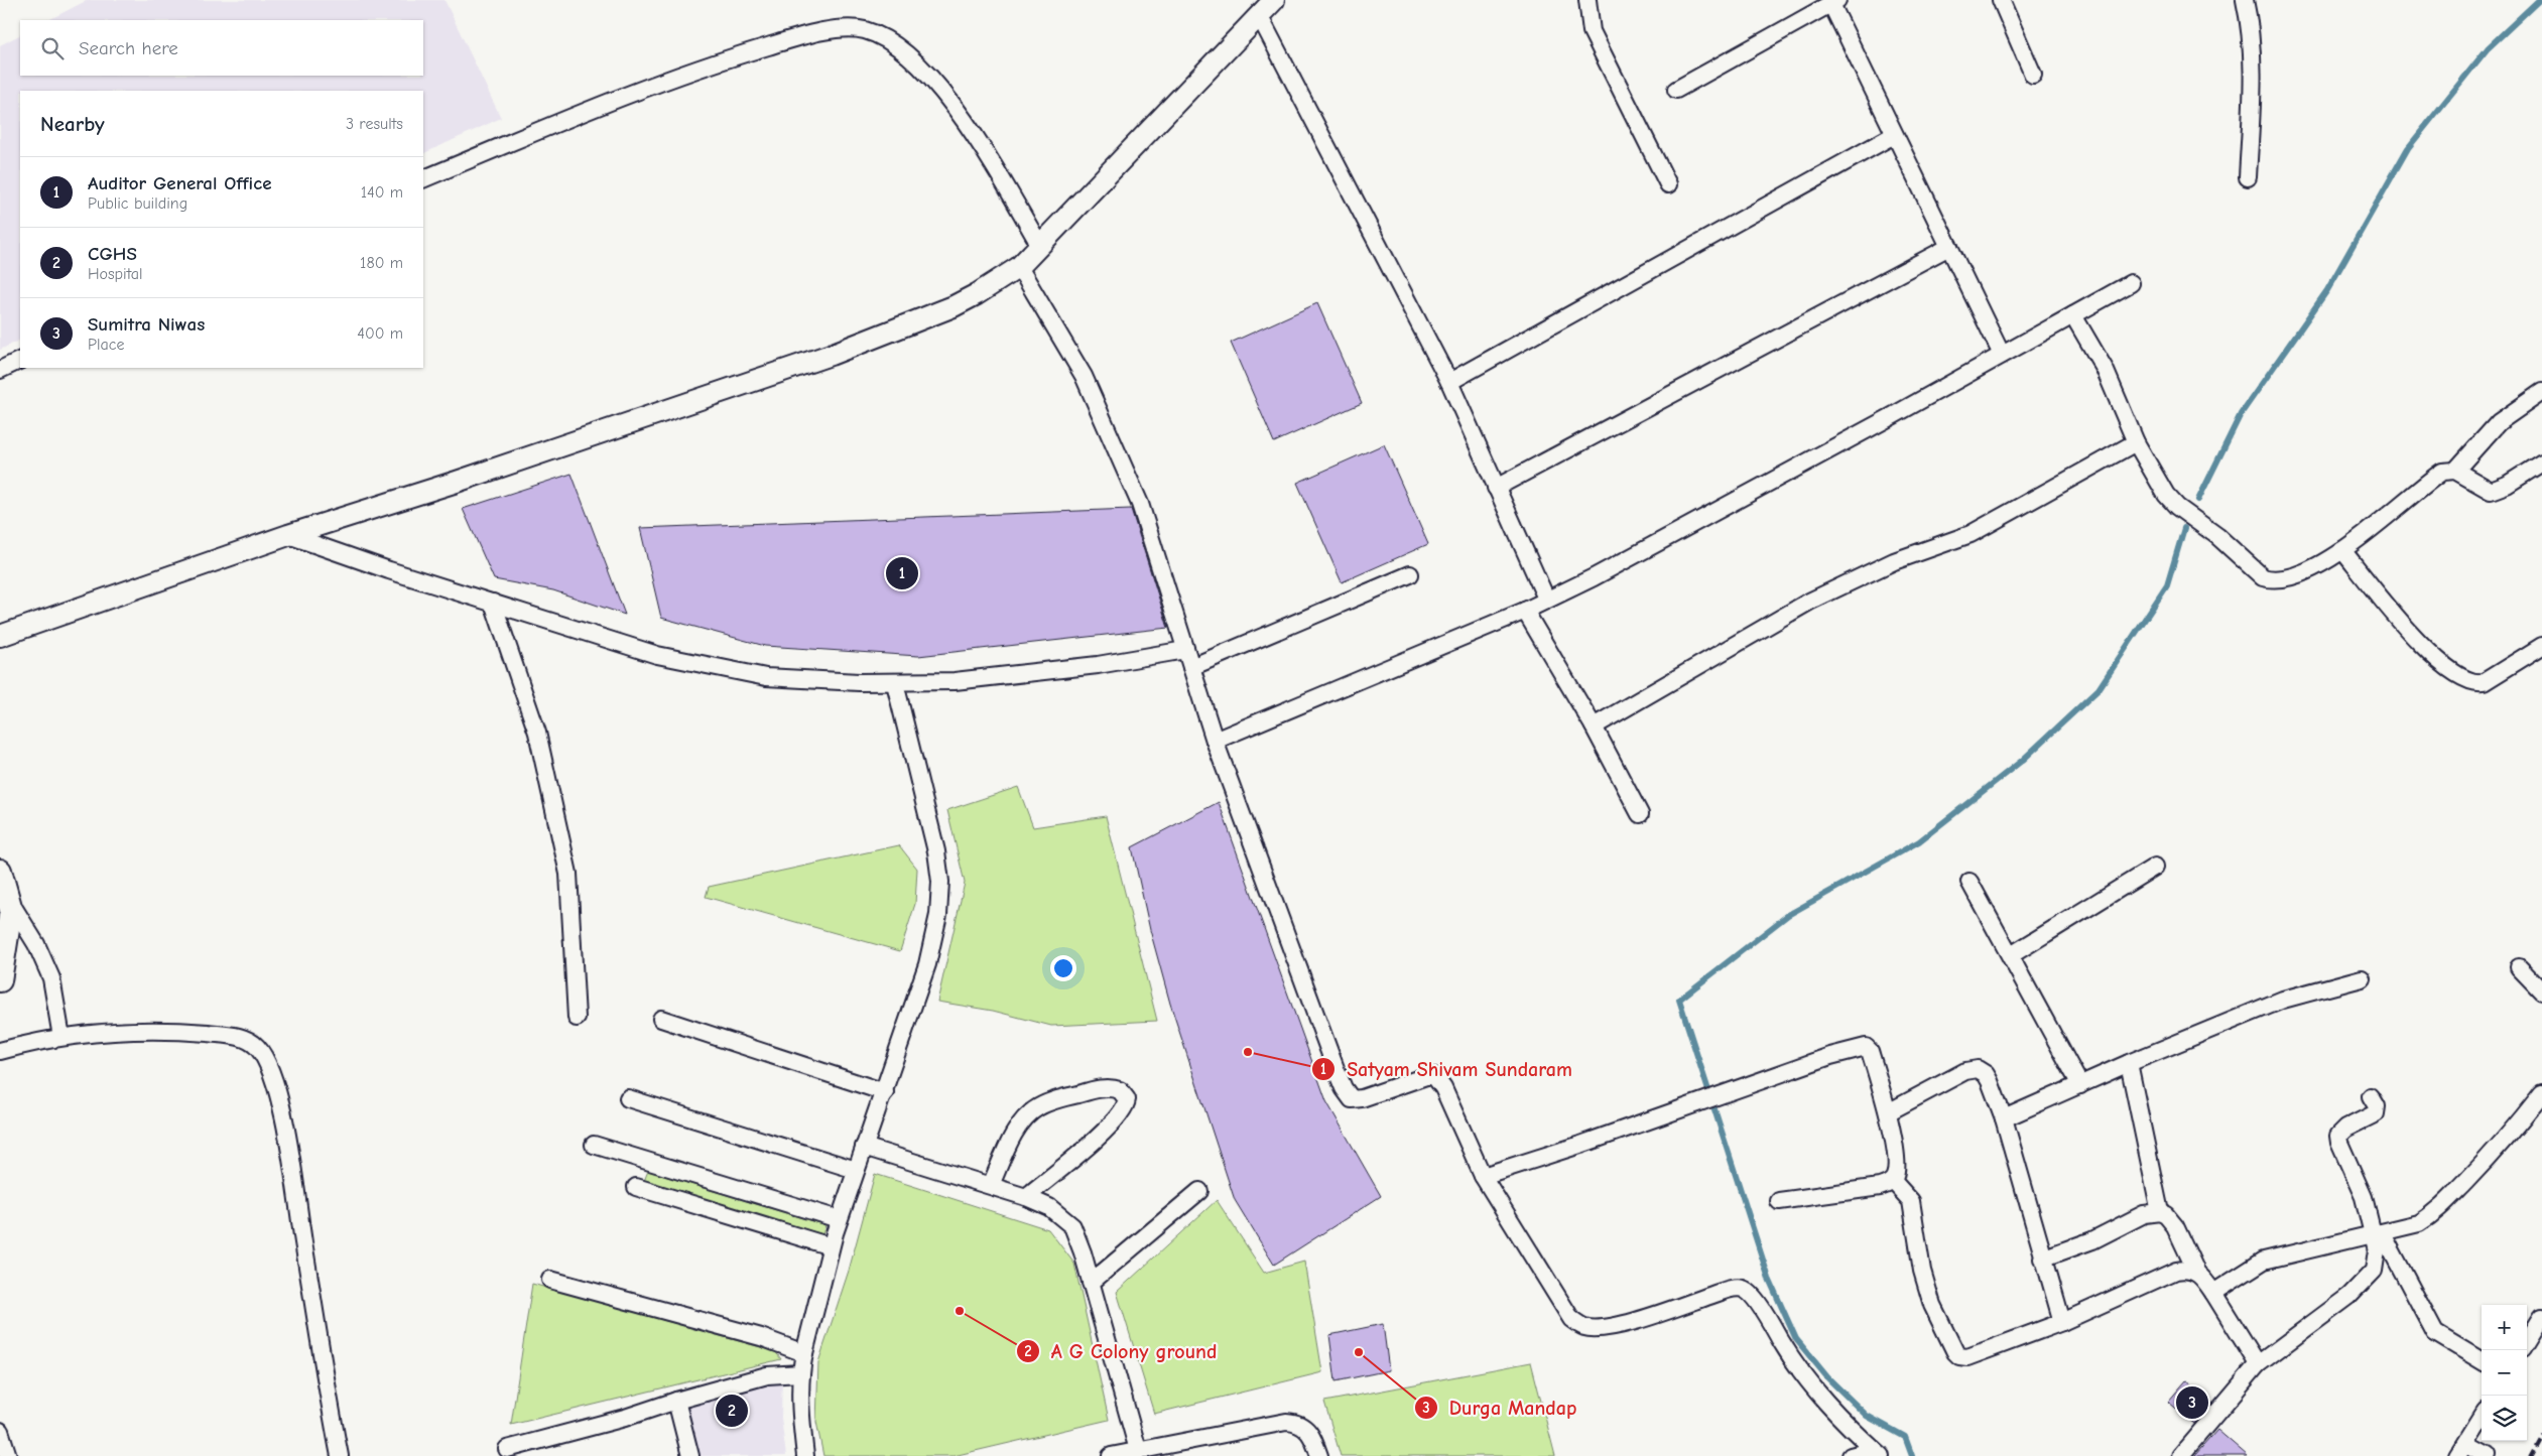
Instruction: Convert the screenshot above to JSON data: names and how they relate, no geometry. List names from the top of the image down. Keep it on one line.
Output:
{"places":["Satyam Shivam Sundaram","A G Colony ground","Durga Mandap"],"page":{"search":"Search here","heading":["Nearby","3 results"],"list":[{"mark":"1","name":"Auditor General Office","note":"Public building","value":"140 m"},{"mark":"2","name":"CGHS","note":"Hospital","value":"180 m"},{"mark":"3","name":"Sumitra Niwas","note":"Place","value":"400 m"}],"pins":["1","3","2"],"map_buttons":["+","−"]}}
